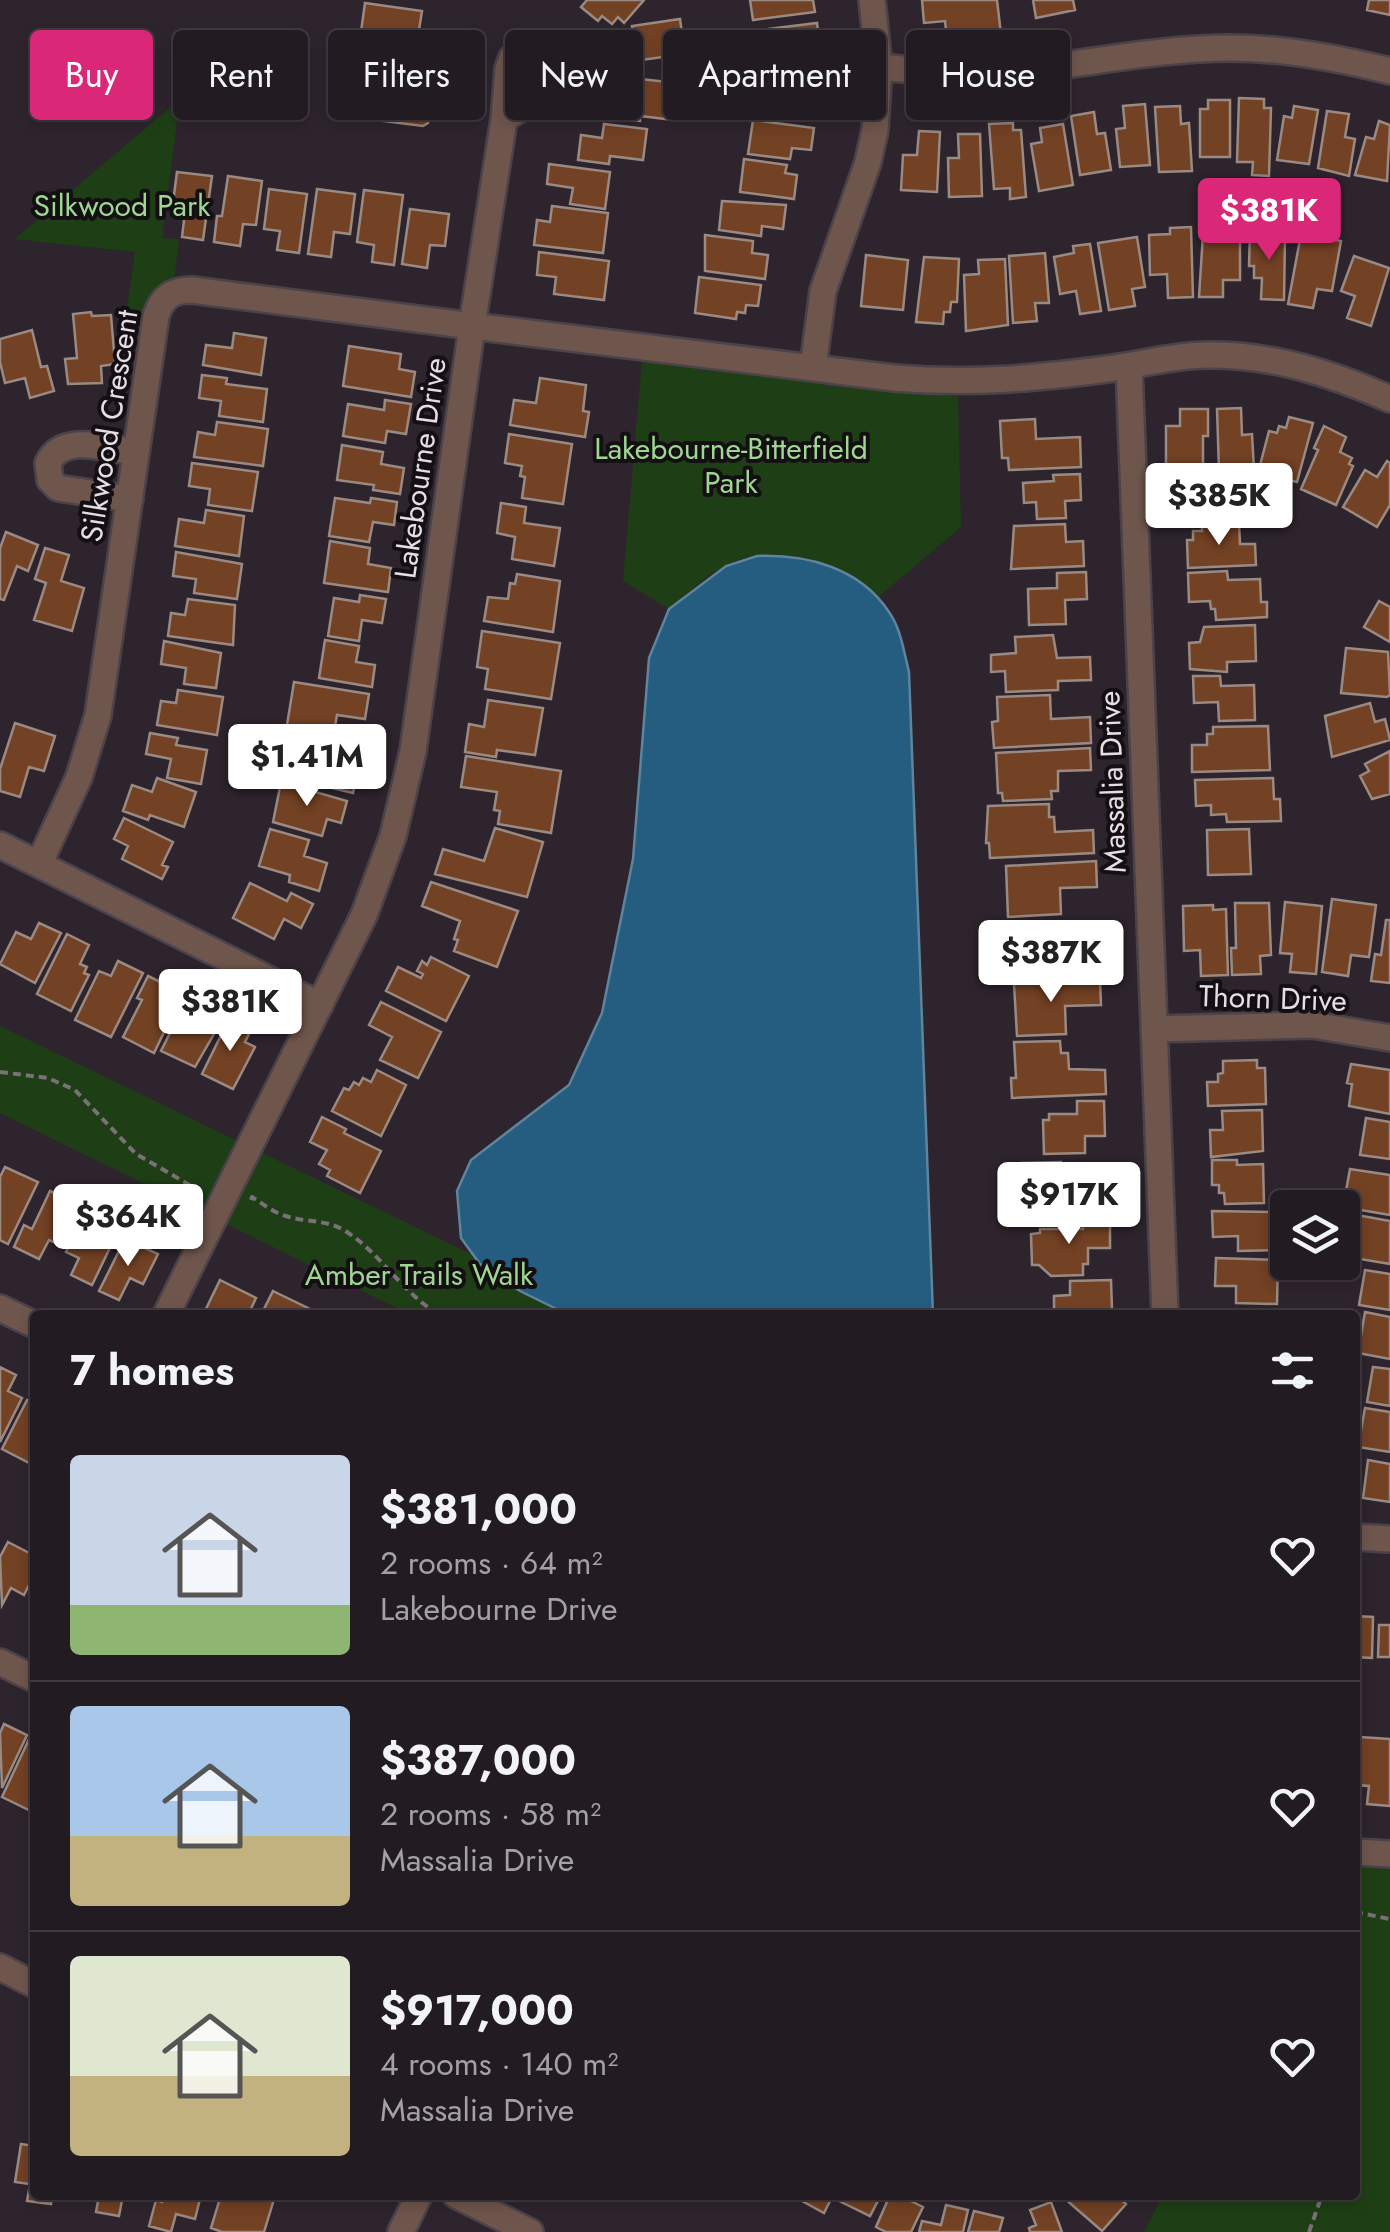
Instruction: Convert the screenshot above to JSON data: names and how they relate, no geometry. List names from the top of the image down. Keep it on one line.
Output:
{"streets":{"street":["Silkwood Crescent","Lakebourne Drive","Massalia Drive","Thorn Drive"]},"crossings":[["Silkwood Crescent","Lakebourne Drive"],["Lakebourne Drive","Massalia Drive"],["Massalia Drive","Thorn Drive"]],"parks":["Silkwood Park","Lakebourne-Bitterfield Park","Amber Trails Walk"],"page":{"chip":["Buy","Rent","Filters","New","Apartment","House"],"price":["$381K","$385K","$1.41M","$387K","$381K","$917K","$364K"],"heading":"7 homes","list":[{"name":"$381,000","note":"2 rooms · 64 m² · Lakebourne Drive"},{"name":"$387,000","note":"2 rooms · 58 m² · Massalia Drive"},{"name":"$917,000","note":"4 rooms · 140 m² · Massalia Drive"}]}}
